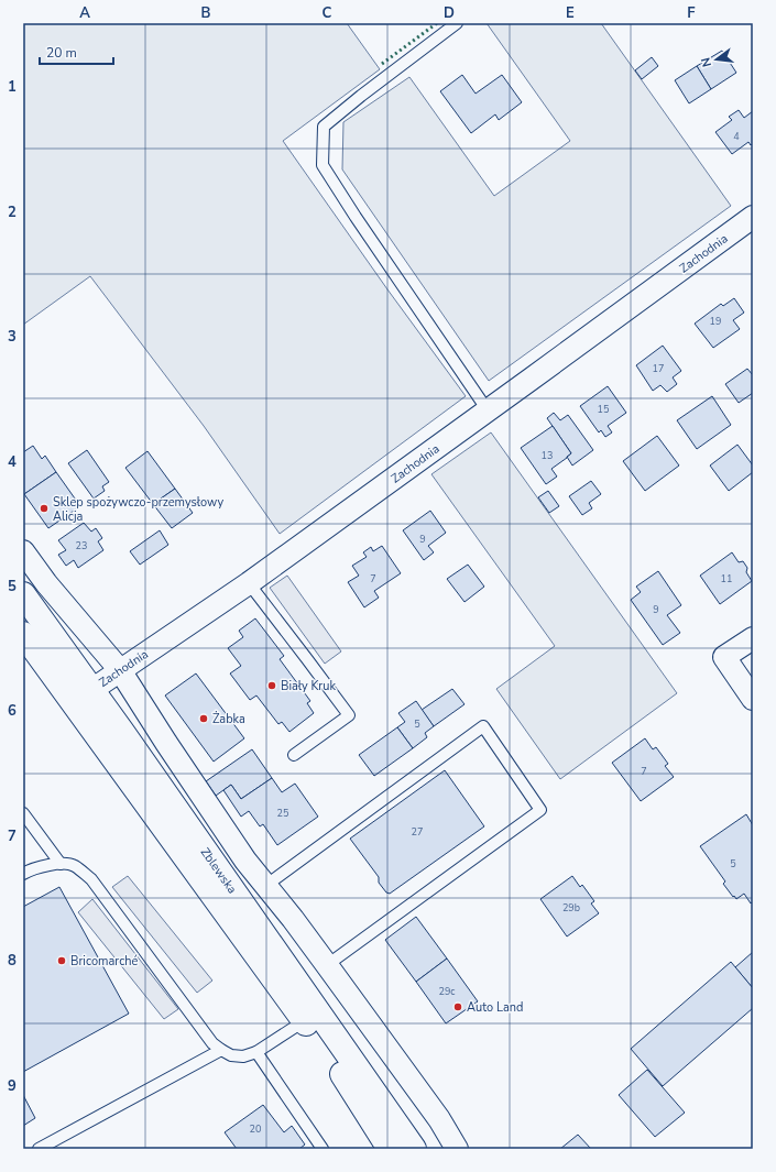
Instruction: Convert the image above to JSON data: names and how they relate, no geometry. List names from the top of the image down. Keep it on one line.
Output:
{"streets":{"main road":["Zblewska"],"street":["Zachodnia"]},"crossings":[["Zachodnia","Zblewska"]],"places":["Sklep spożywczo-przemysłowy Alicja","Biały Kruk","Żabka","Bricomarché","Auto Land"],"house_numbers":["4","19","17","15","13","9","23","7","11","9","5","7","25","27","5","29b","29c","20"],"scale_bar":"20 m","north":"left","grid":{"columns":["A","B","C","D","E","F"],"rows":["1","2","3","4","5","6","7","8","9"]}}
